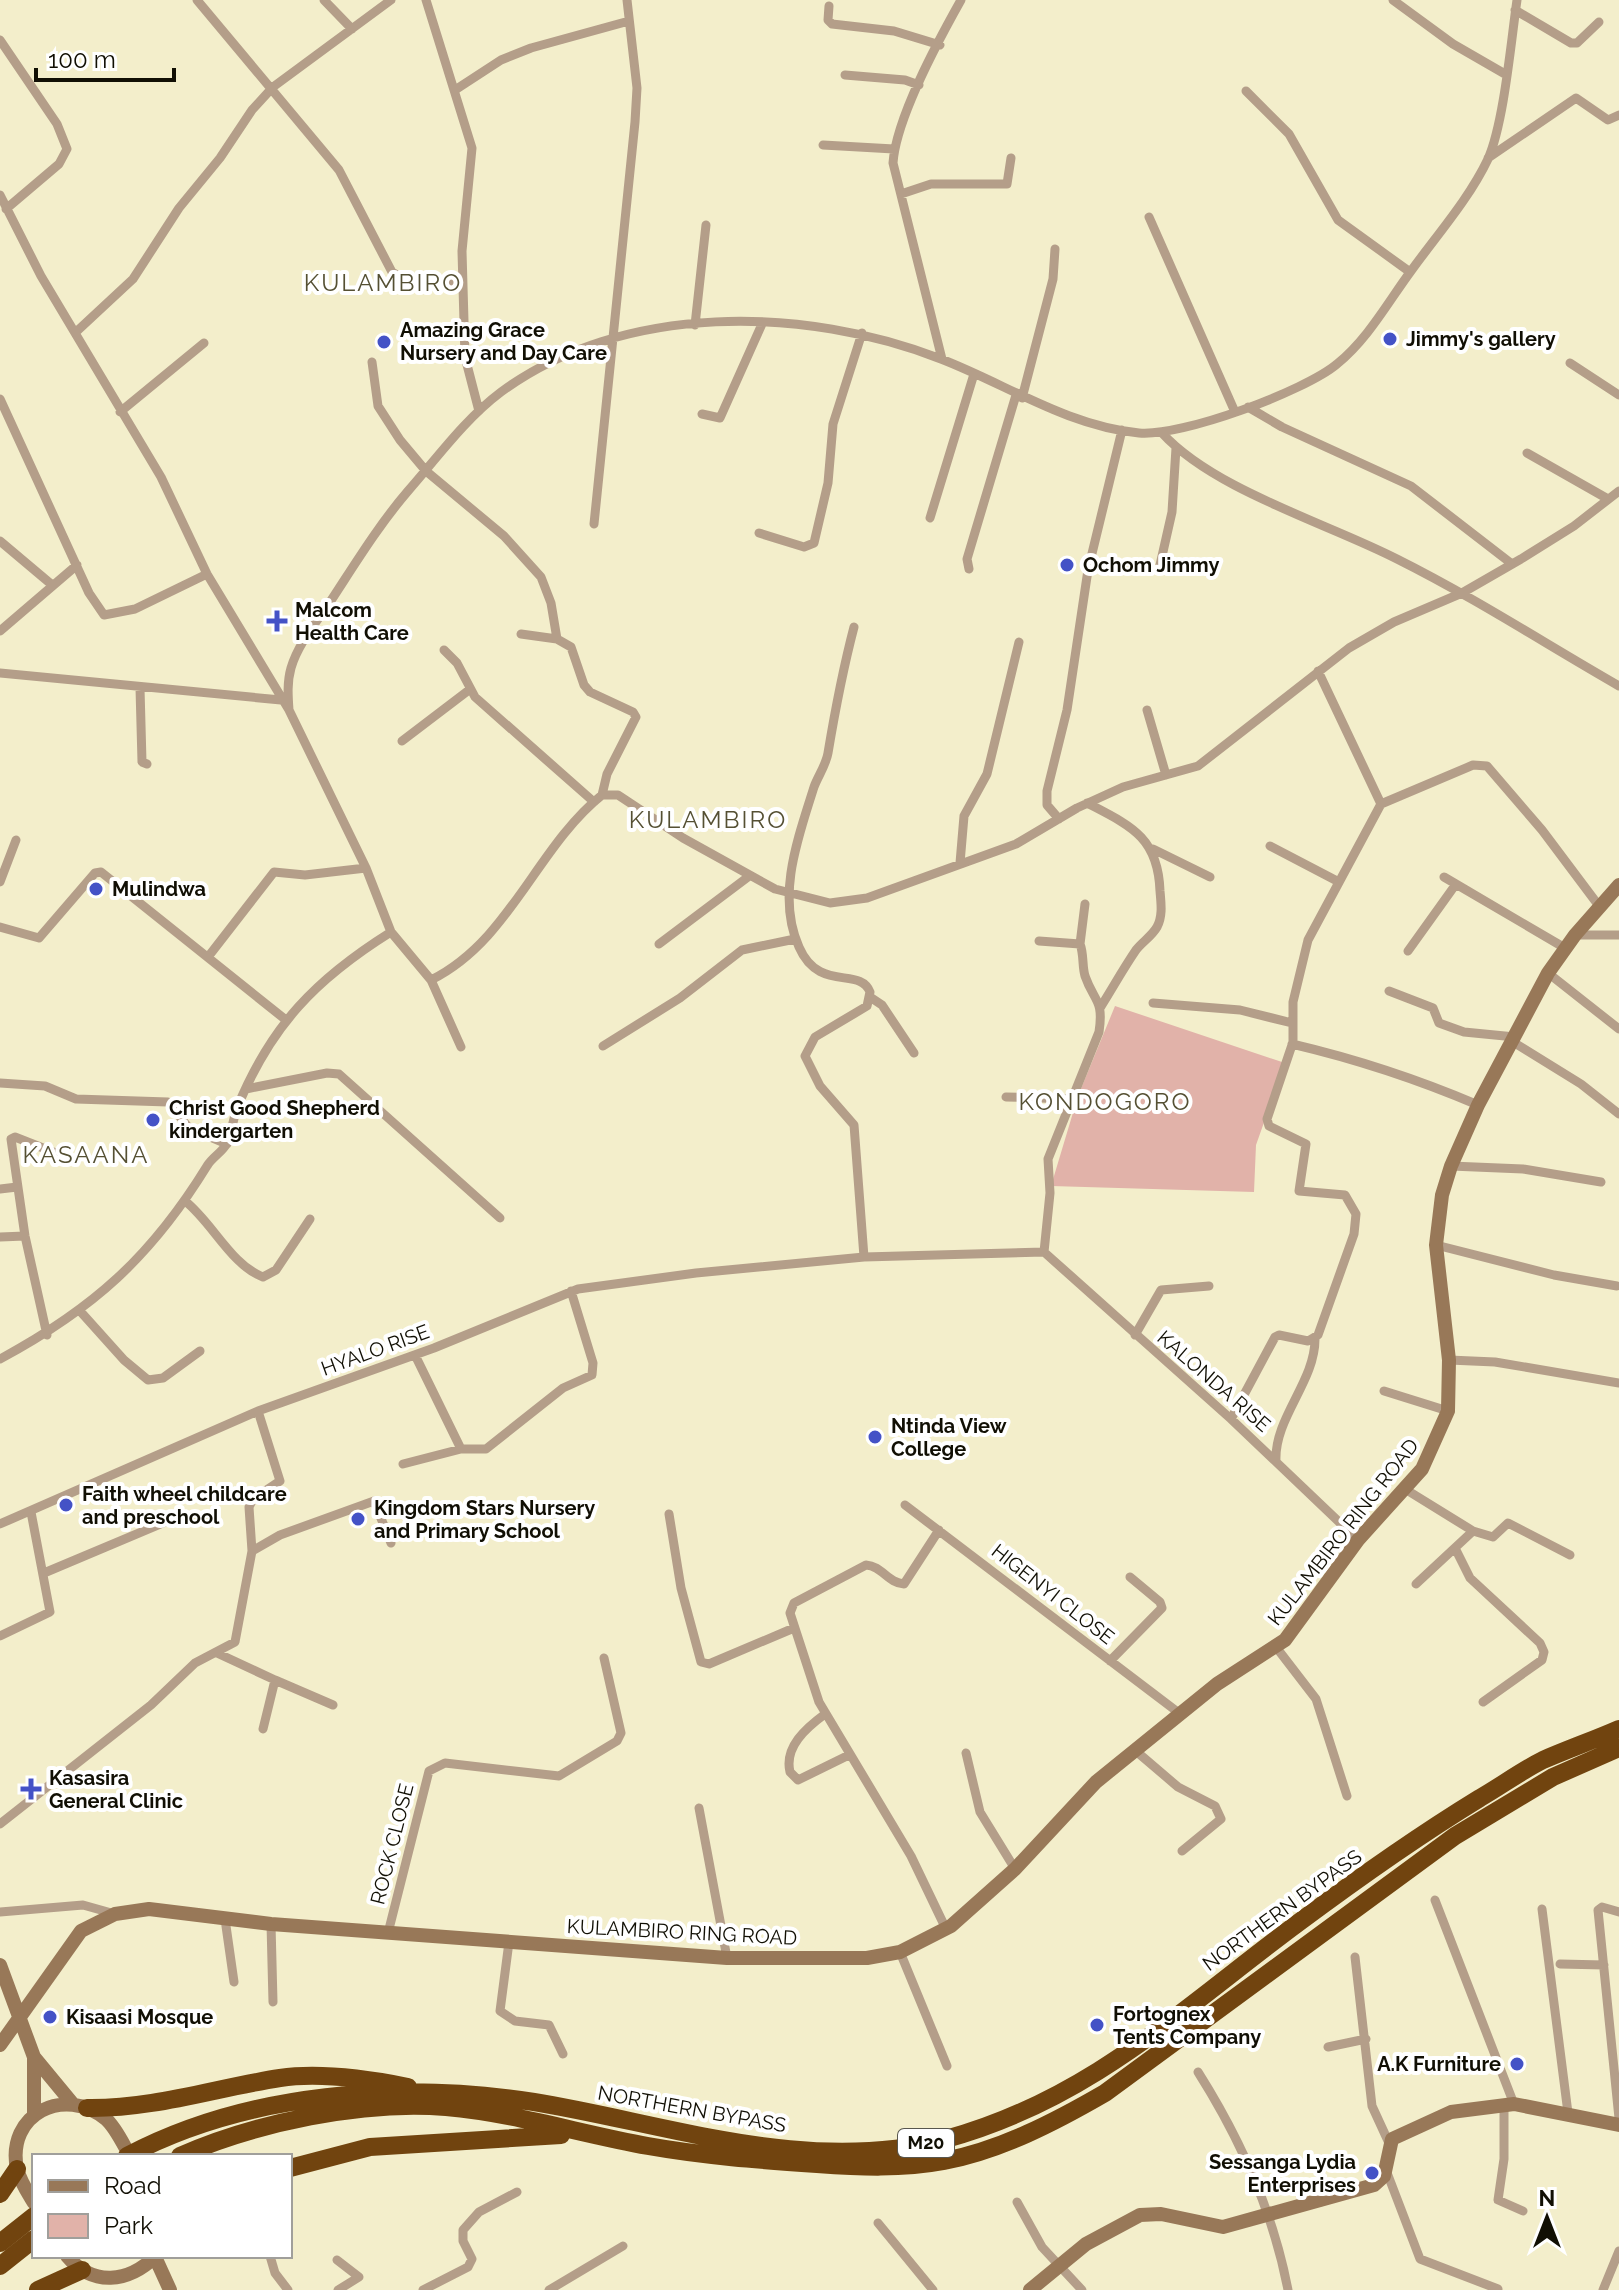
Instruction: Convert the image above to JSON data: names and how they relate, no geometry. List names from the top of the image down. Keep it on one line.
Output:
{"streets":{"highway":["NORTHERN BYPASS","M20"],"street":["HYALO RISE","KALONDA RISE","KULAMBIRO RING ROAD","HIGENYI CLOSE","ROCK CLOSE"]},"crossings":[["HYALO RISE","KALONDA RISE"],["KALONDA RISE","KULAMBIRO RING ROAD"],["KULAMBIRO RING ROAD","HIGENYI CLOSE"],["KULAMBIRO RING ROAD","ROCK CLOSE"]],"districts":["KULAMBIRO","KULAMBIRO","KONDOGORO","KASAANA"],"places":{"other":["Jimmy's gallery","Amazing Grace Nursery and Day Care","Ochom Jimmy","Mulindwa","Christ Good Shepherd kindergarten","Ntinda View College","Faith wheel childcare and preschool","Kingdom Stars Nursery and Primary School","Kisaasi Mosque","Fortognex Tents Company","A.K Furniture","Sessanga Lydia Enterprises"],"health":["Malcom Health Care","Kasasira General Clinic"]},"legend":["Road","Park"],"scale_bar":"100 m","north":"top"}
